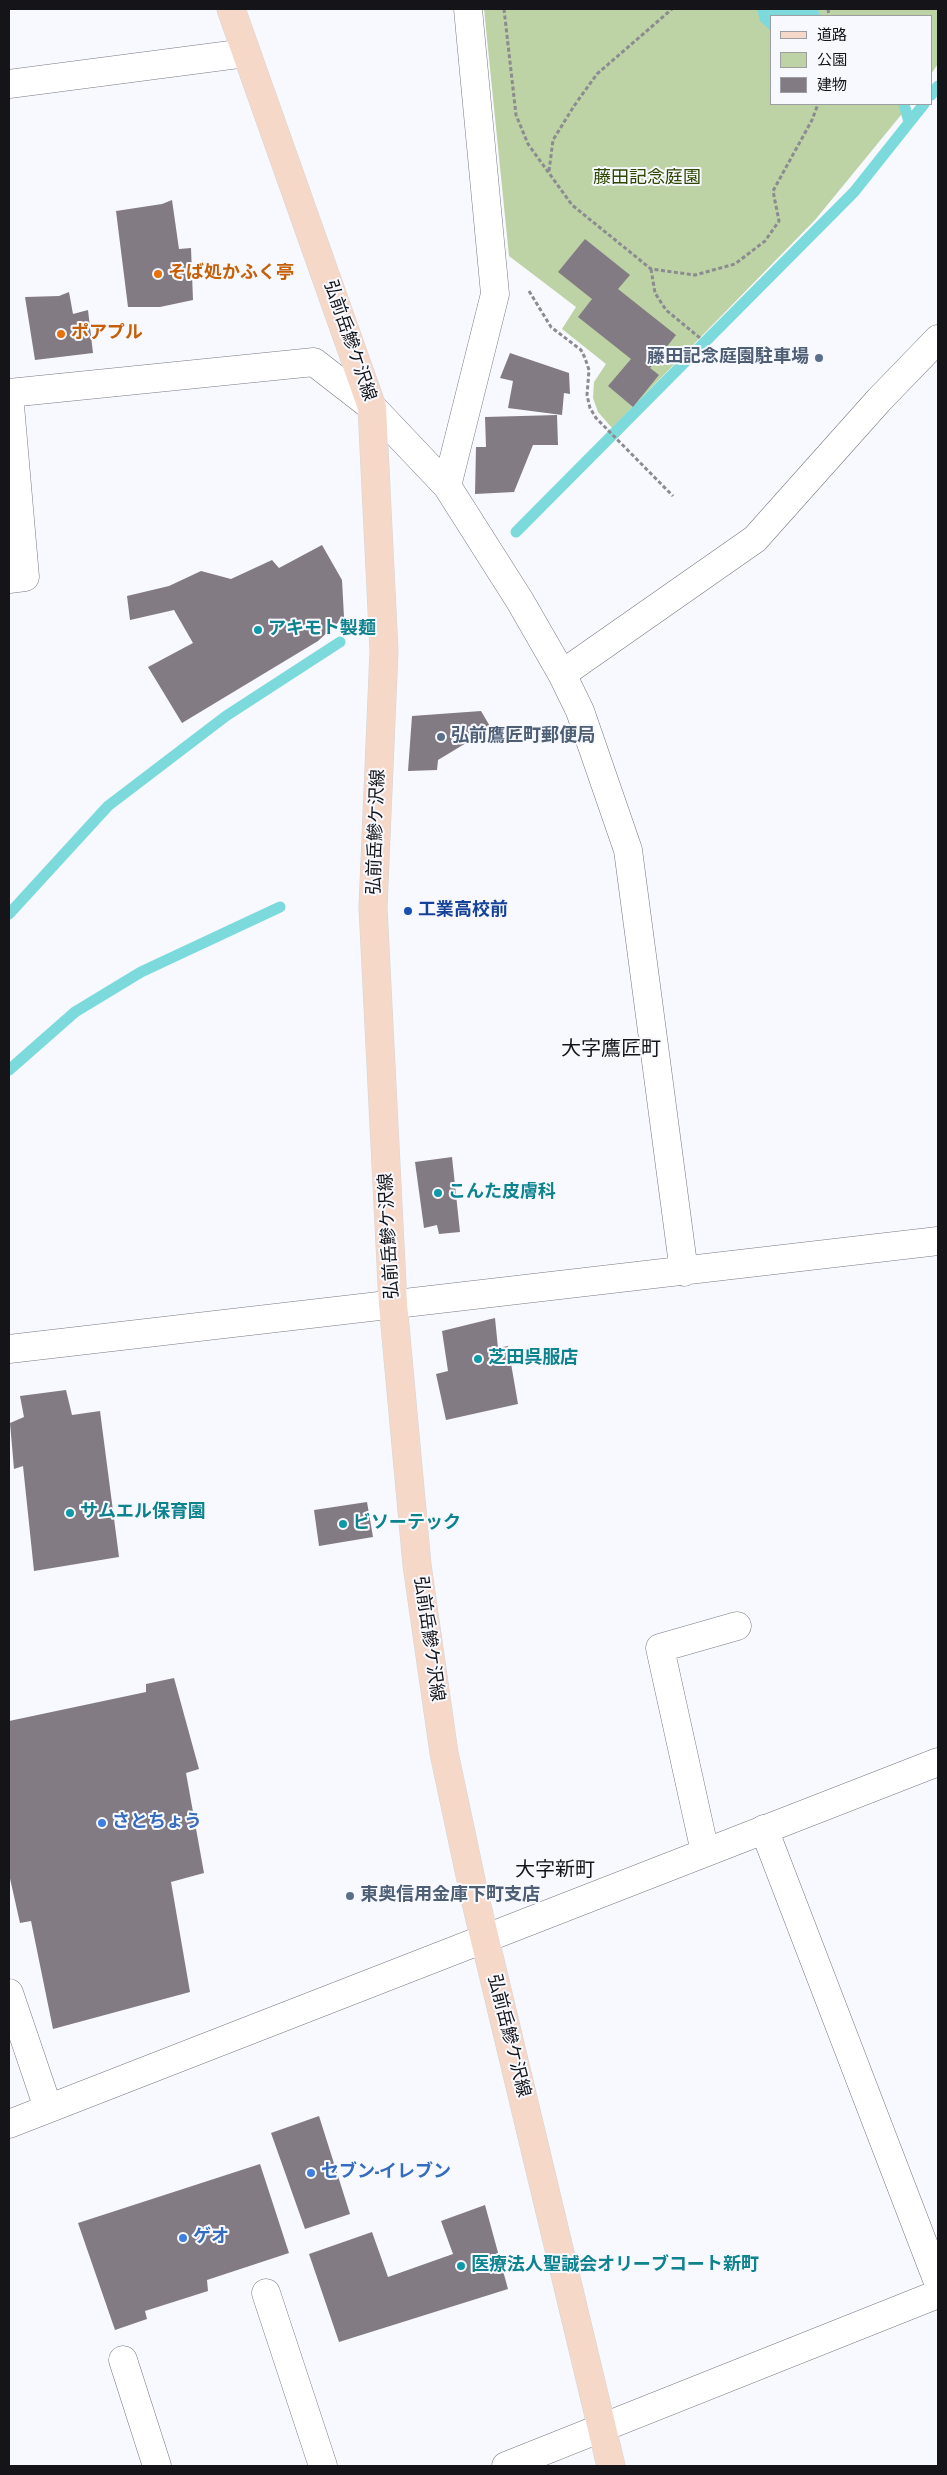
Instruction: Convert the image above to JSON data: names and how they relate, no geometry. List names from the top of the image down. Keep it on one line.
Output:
{"streets":{"main road":["弘前岳鰺ケ沢線"]},"districts":["大字鷹匠町","大字新町"],"parks":["藤田記念庭園"],"places":["そば処かふく亭","ポアプル","藤田記念庭園駐車場","アキモト製麺","弘前鷹匠町郵便局","工業高校前","こんた皮膚科","芝田呉服店","サムエル保育園","ビソーテック","さとちょう","東奥信用金庫下町支店","セブン-イレブン","ゲオ","医療法人聖誠会オリーブコート新町"],"legend":["道路","公園","建物"]}
